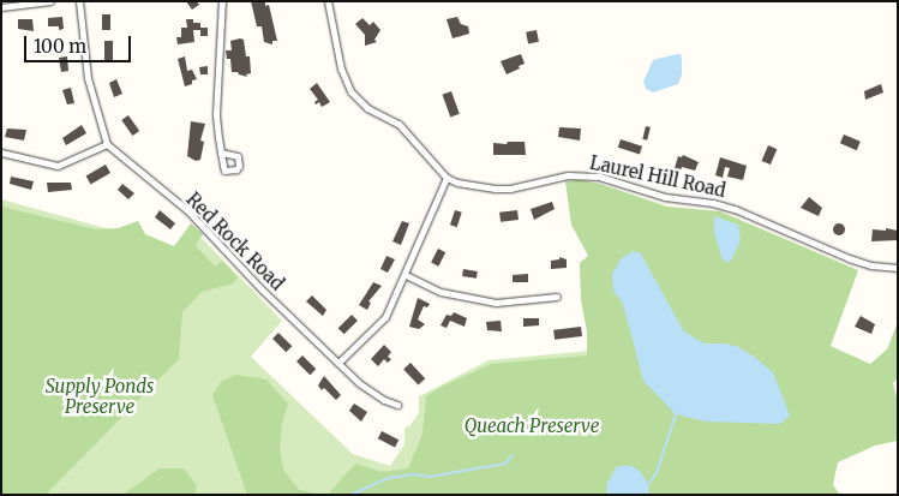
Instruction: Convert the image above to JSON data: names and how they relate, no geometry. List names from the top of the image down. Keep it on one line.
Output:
{"streets":{"street":["Laurel Hill Road","Red Rock Road"]},"parks":["Supply Ponds Preserve","Queach Preserve"],"scale_bar":"100 m"}
